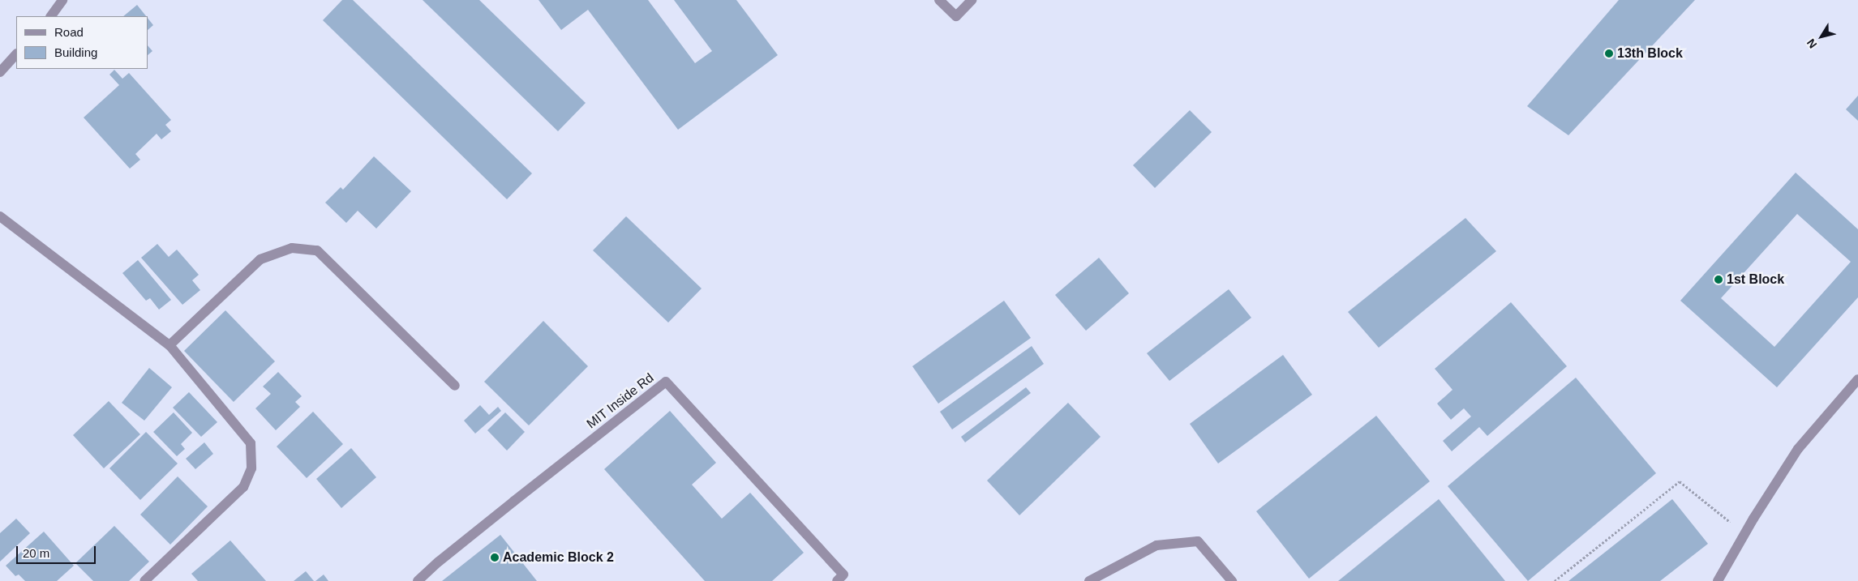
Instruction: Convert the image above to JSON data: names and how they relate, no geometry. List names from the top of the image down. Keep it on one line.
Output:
{"streets":{"street":["MIT Inside Rd"]},"places":["13th Block","1st Block","Academic Block 2"],"legend":["Road","Building"],"scale_bar":"20 m","north":"bottom left"}
